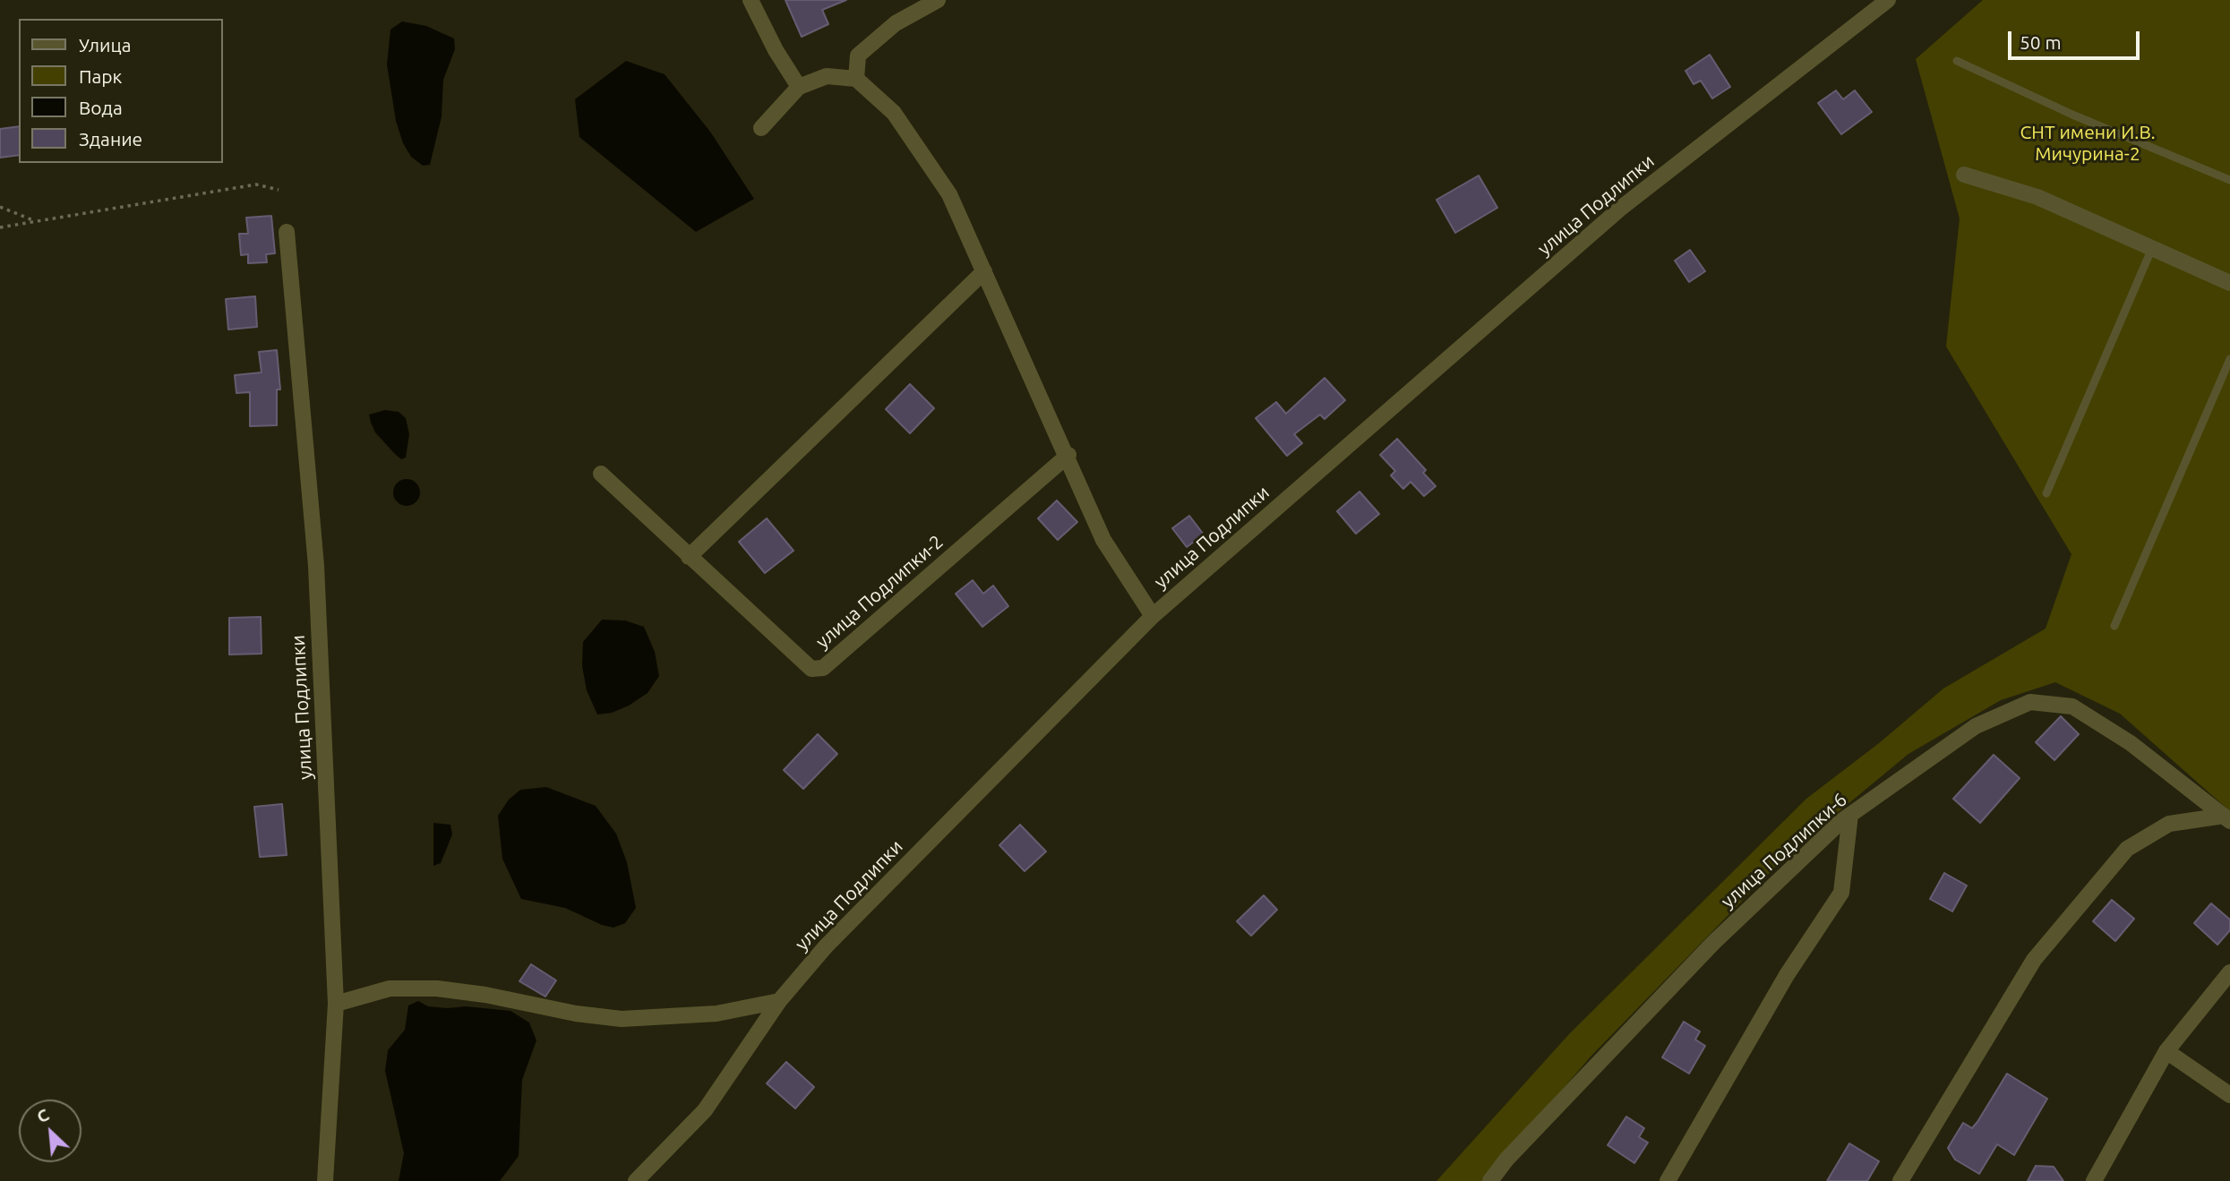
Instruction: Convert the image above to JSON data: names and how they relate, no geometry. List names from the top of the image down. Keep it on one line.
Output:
{"streets":{"street":["улица Подлипки","улица Подлипки-2","улица Подлипки-6"]},"parks":["СНТ имени И.В. Мичурина-2"],"legend":["Улица","Парк","Вода","Здание"],"scale_bar":"50 m","north":"top left"}
